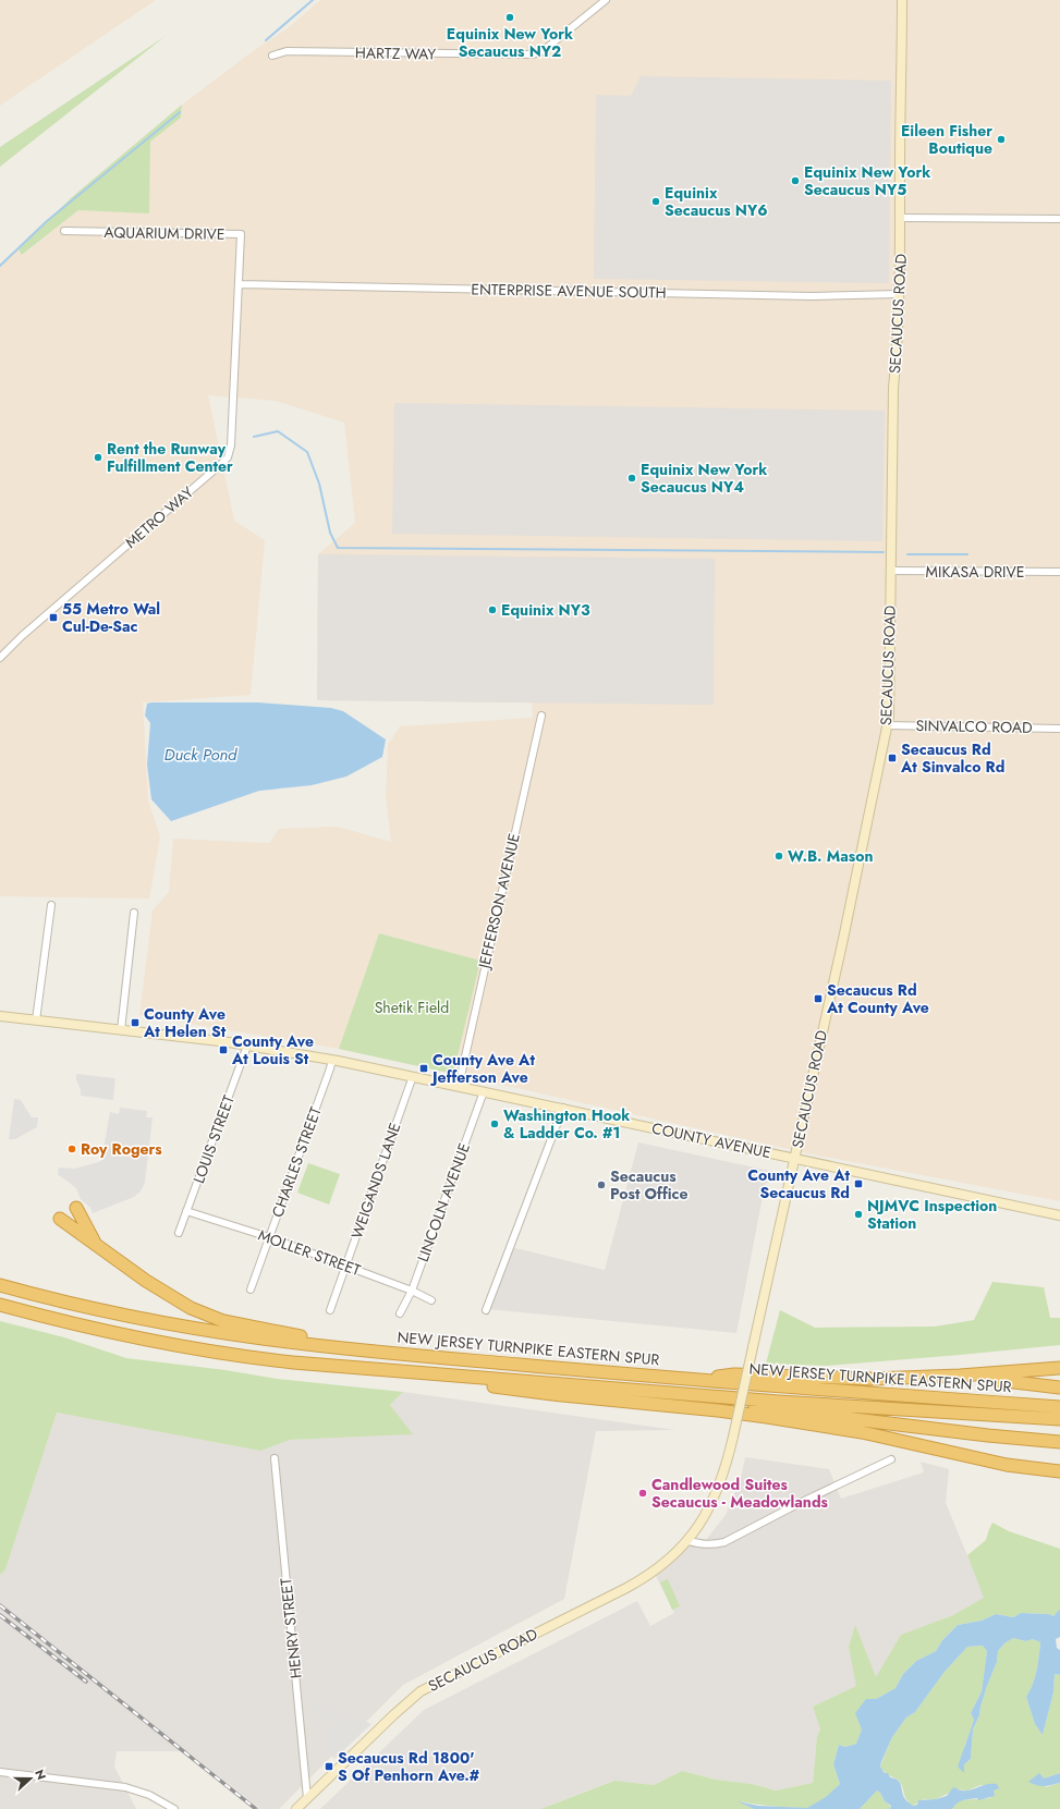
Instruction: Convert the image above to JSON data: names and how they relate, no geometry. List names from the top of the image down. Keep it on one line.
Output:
{"streets":{"highway":["NEW JERSEY TURNPIKE EASTERN SPUR"],"main road":["SECAUCUS ROAD","COUNTY AVENUE"],"street":["HARTZ WAY","AQUARIUM DRIVE","ENTERPRISE AVENUE SOUTH","METRO WAY","MIKASA DRIVE","SINVALCO ROAD","JEFFERSON AVENUE","LOUIS STREET","CHARLES STREET","WEIGANDS LANE","LINCOLN AVENUE","MOLLER STREET","HENRY STREET"]},"crossings":[["AQUARIUM DRIVE","ENTERPRISE AVENUE SOUTH"],["AQUARIUM DRIVE","METRO WAY"],["ENTERPRISE AVENUE SOUTH","SECAUCUS ROAD"],["ENTERPRISE AVENUE SOUTH","METRO WAY"],["SECAUCUS ROAD","MIKASA DRIVE"],["SECAUCUS ROAD","SINVALCO ROAD"],["SECAUCUS ROAD","COUNTY AVENUE"],["SECAUCUS ROAD","HENRY STREET"],["JEFFERSON AVENUE","COUNTY AVENUE"],["LOUIS STREET","COUNTY AVENUE"],["LOUIS STREET","MOLLER STREET"],["COUNTY AVENUE","CHARLES STREET"],["COUNTY AVENUE","WEIGANDS LANE"],["COUNTY AVENUE","LINCOLN AVENUE"],["CHARLES STREET","MOLLER STREET"],["WEIGANDS LANE","MOLLER STREET"],["LINCOLN AVENUE","MOLLER STREET"]],"water":["Duck Pond"],"parks":["Shetik Field"],"places":{"other":["Equinix New York Secaucus NY2","Eileen Fisher Boutique","Equinix New York Secaucus NY5","Equinix Secaucus NY6","Rent the Runway Fulfillment Center","Equinix New York Secaucus NY4","Equinix NY3","W.B. Mason","Washington Hook & Ladder Co. #1","Roy Rogers","Secaucus Post Office","NJMVC Inspection Station","Candlewood Suites Secaucus - Meadowlands"],"transit":["55 Metro Wal Cul-De-Sac","Secaucus Rd At Sinvalco Rd","Secaucus Rd At County Ave","County Ave At Helen St","County Ave At Louis St","County Ave At Jefferson Ave","County Ave At Secaucus Rd","Secaucus Rd 1800' S Of Penhorn Ave.#"]},"north":"right"}
